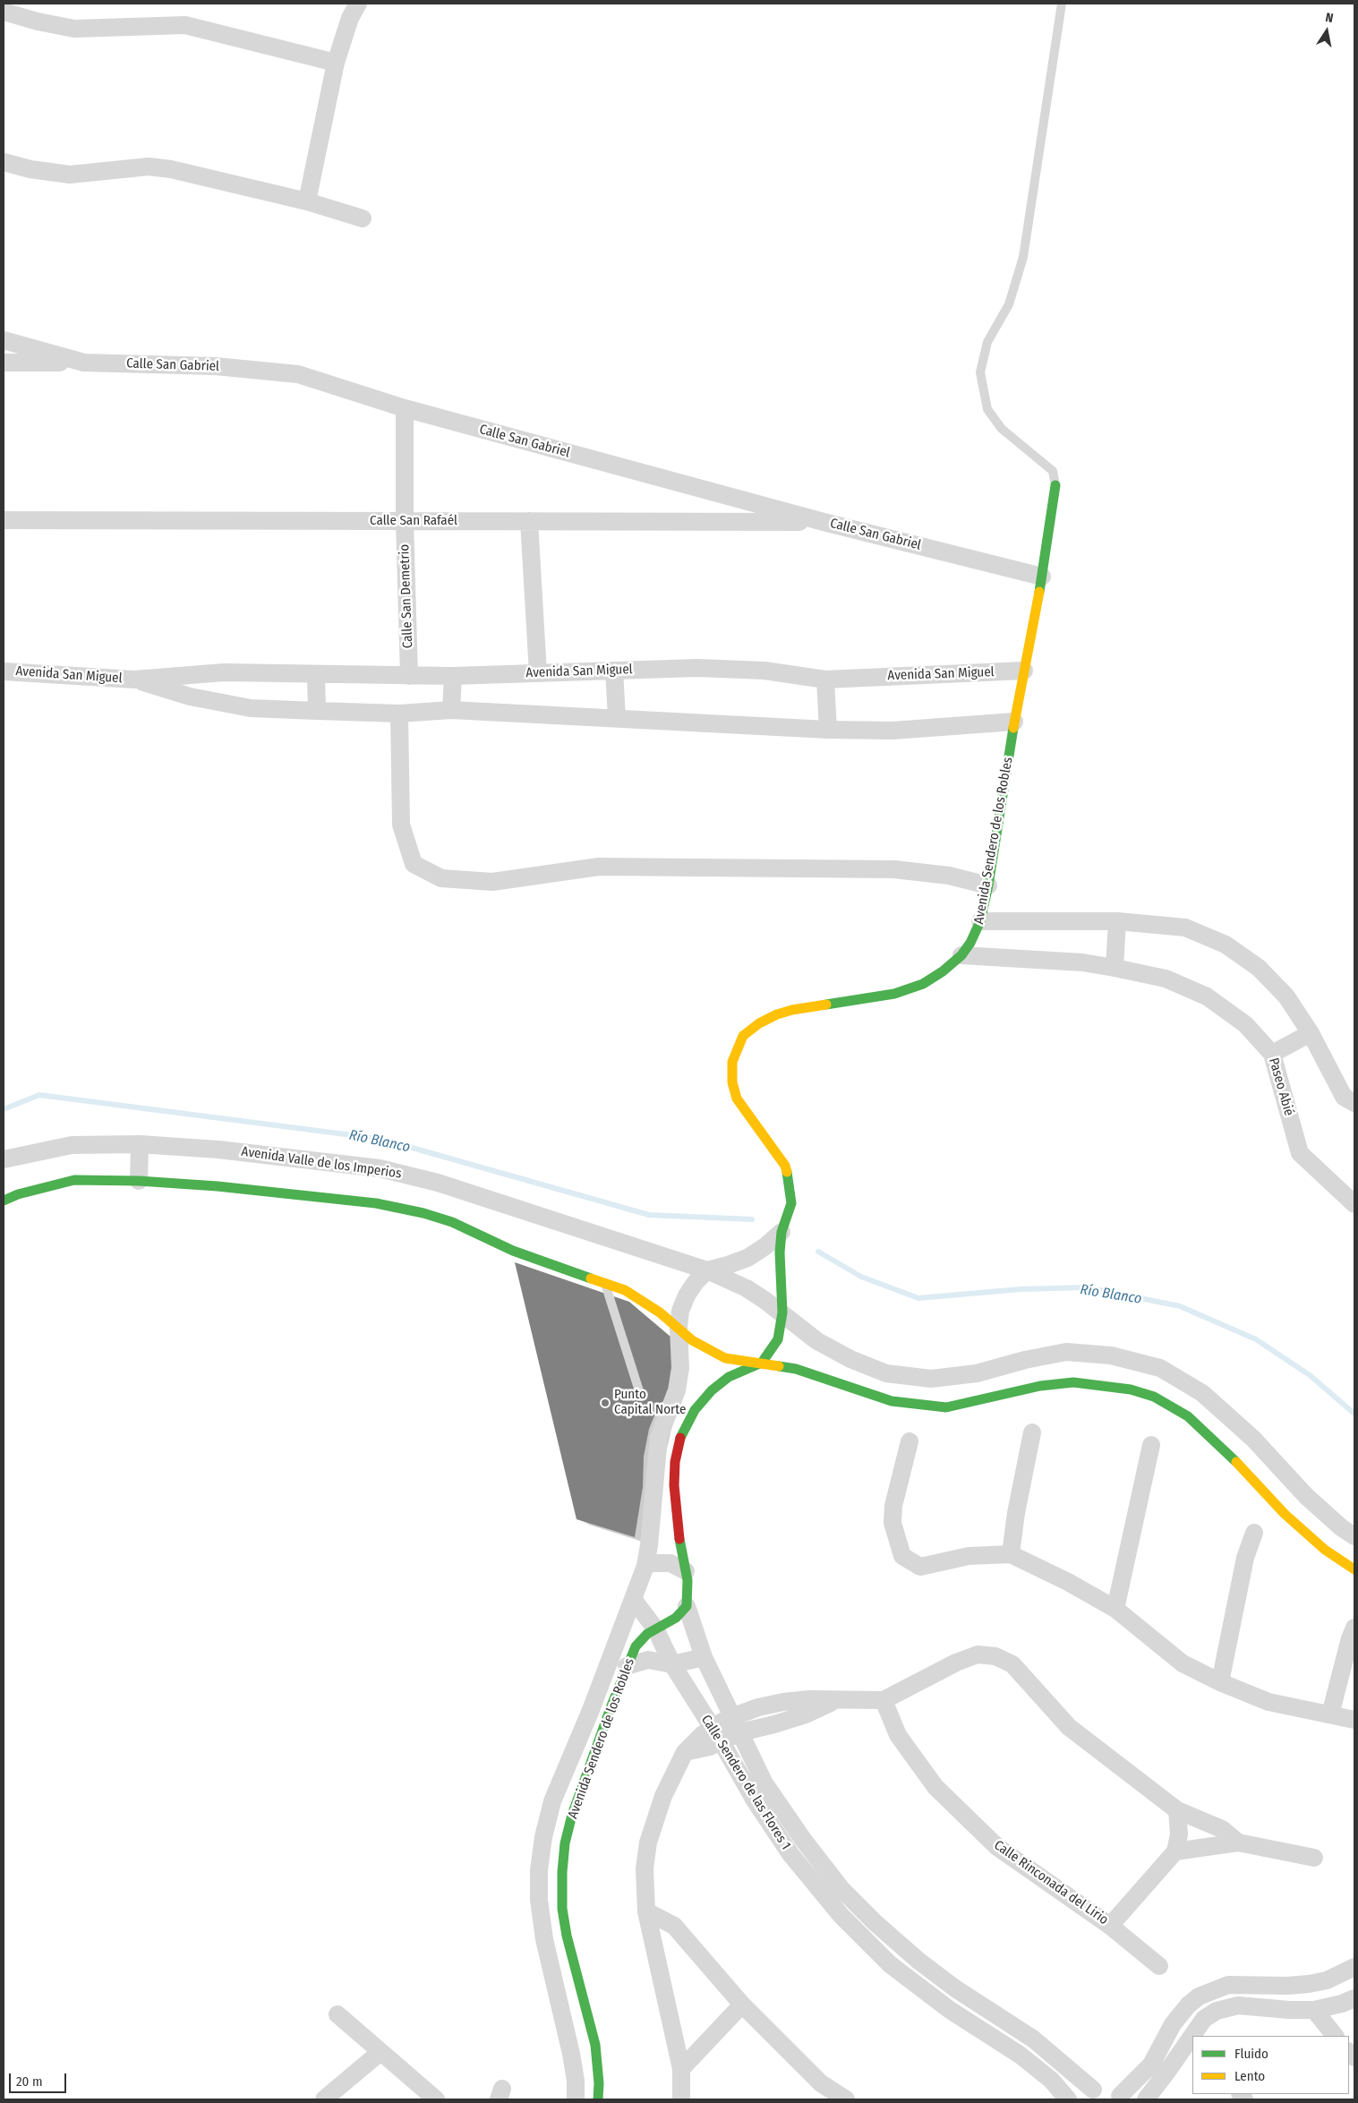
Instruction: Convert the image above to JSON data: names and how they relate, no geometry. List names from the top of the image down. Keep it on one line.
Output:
{"streets":{"street":["Calle San Gabriel","Calle San Rafaél","Calle San Demetrio","Avenida San Miguel","Avenida Sendero de los Robles","Paseo Abié","Avenida Valle de los Imperios","Calle Sendero de las Flores 1","Calle Rinconada del Lirio"]},"crossings":[["Calle San Gabriel","Calle San Rafaél"],["Calle San Gabriel","Calle San Demetrio"],["Calle San Gabriel","Avenida Sendero de los Robles"],["Calle San Rafaél","Calle San Demetrio"],["Calle San Demetrio","Avenida San Miguel"],["Avenida San Miguel","Avenida Sendero de los Robles"],["Avenida Sendero de los Robles","Paseo Abié"],["Avenida Sendero de los Robles","Avenida Valle de los Imperios"],["Avenida Sendero de los Robles","Calle Sendero de las Flores 1"]],"water":["Río Blanco"],"places":["Punto Capital Norte"],"legend":["Fluido","Lento"],"scale_bar":"20 m","north":"top"}
